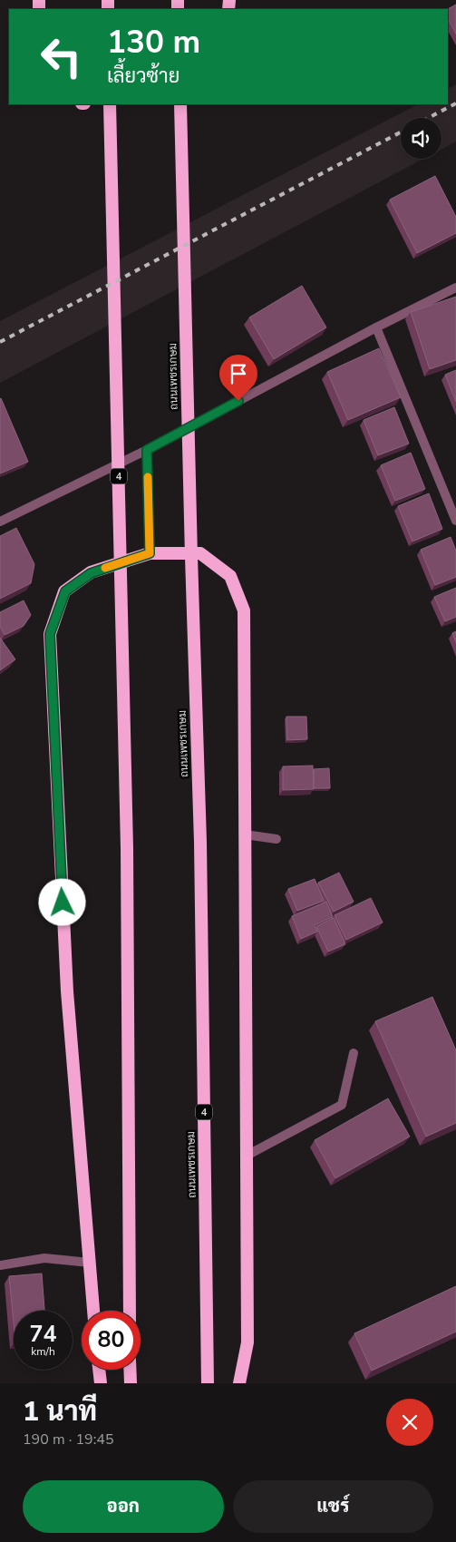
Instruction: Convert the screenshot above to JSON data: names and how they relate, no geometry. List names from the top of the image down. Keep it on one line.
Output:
{"streets":{"highway":["ถนนเพชรเกษม","4"]},"page":{"turn":["130 m","เลี้ยวซ้าย"],"speed":"74 km/h","limit":"80","heading":["1 นาที","190 m · 19:45"],"buttons":["ออก","แชร์"]}}
